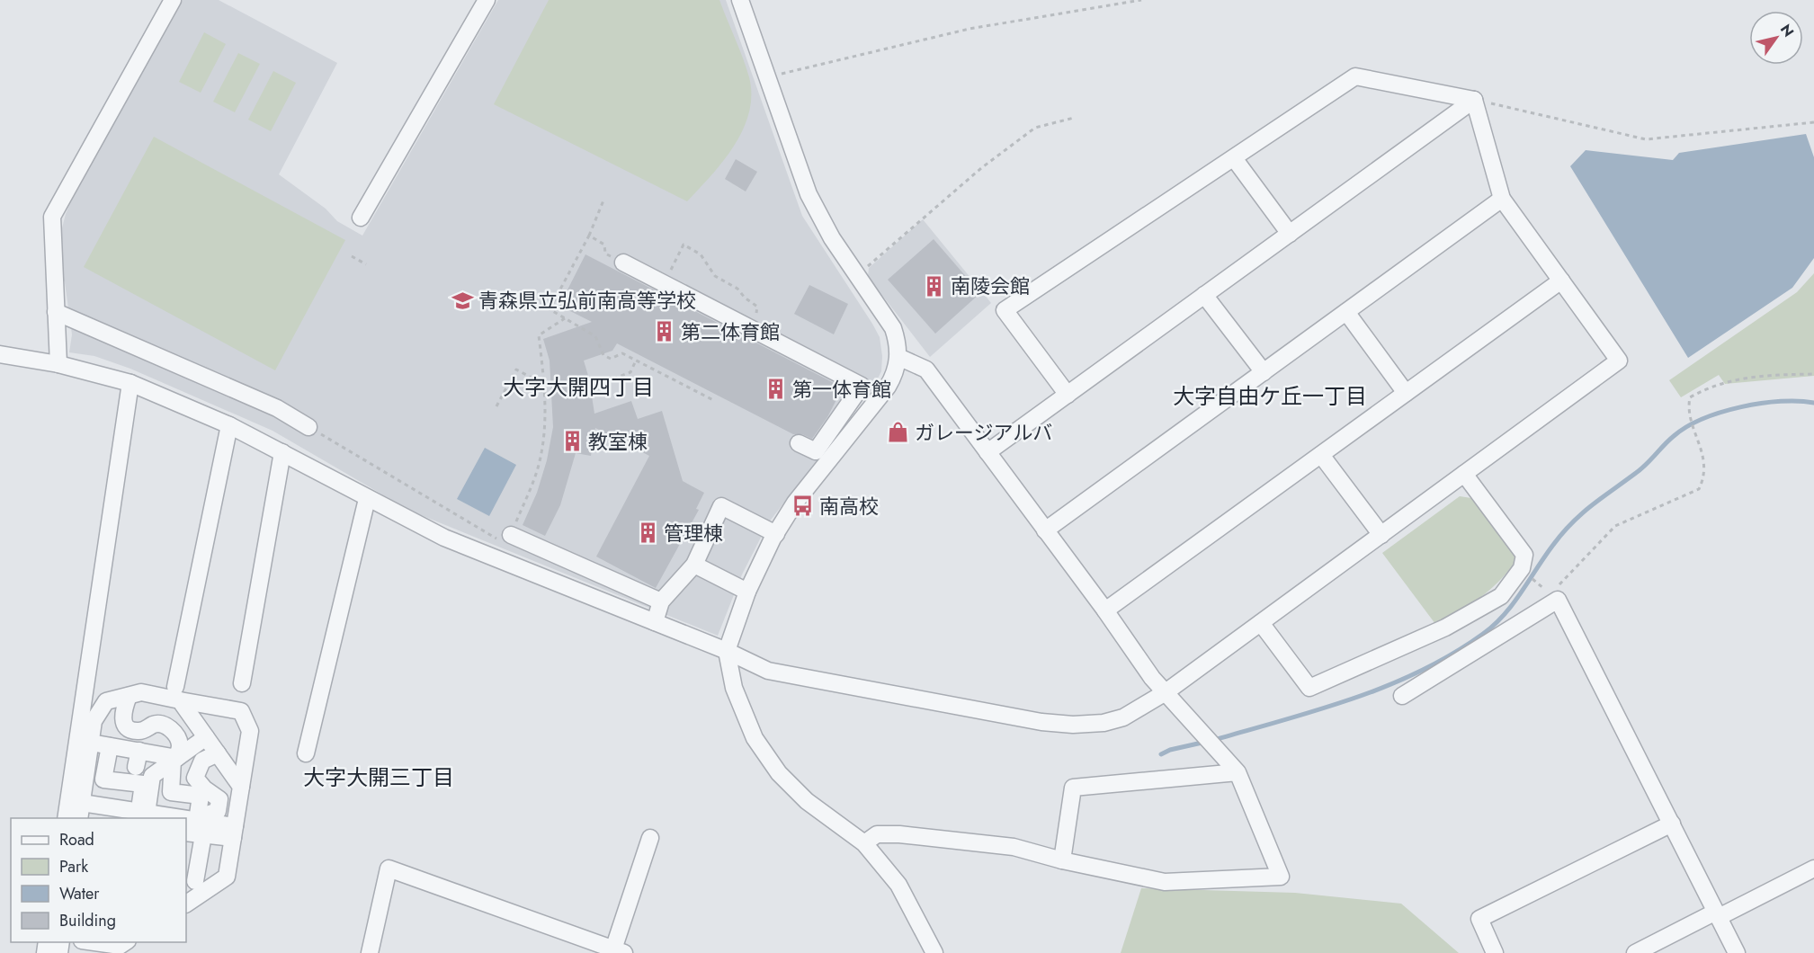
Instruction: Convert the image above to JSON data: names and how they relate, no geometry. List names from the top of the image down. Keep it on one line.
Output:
{"districts":["大字大開四丁目","大字自由ケ丘一丁目","大字大開三丁目"],"places":{"building":["南陵会館","第二体育館","第一体育館","教室棟","管理棟"],"school or university":["青森県立弘前南高等学校"],"shop":["ガレージアルバ"],"bus stop":["南高校"]},"legend":["Road","Park","Water","Building"],"north":"top right"}
